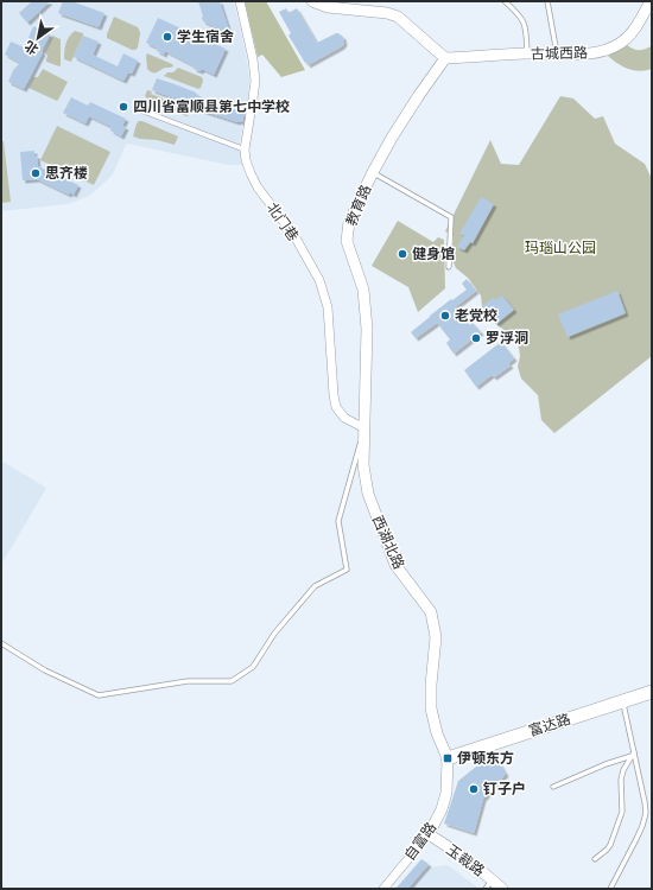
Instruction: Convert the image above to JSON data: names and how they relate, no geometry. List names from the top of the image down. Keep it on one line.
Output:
{"streets":{"main road":["富达路"],"street":["古城西路","教育路","北门巷","西湖北路","自富路","玉裁路"]},"crossings":[["古城西路","教育路"],["教育路","北门巷"],["教育路","西湖北路"],["北门巷","西湖北路"],["西湖北路","富达路"],["西湖北路","自富路"],["富达路","自富路"],["自富路","玉裁路"]],"parks":["玛瑙山公园"],"places":{"other":["学生宿舍","四川省富顺县第七中学校","思齐楼","健身馆","老党校","罗浮洞","钉子户"],"transit":["伊顿东方"]},"north":"bottom left"}
